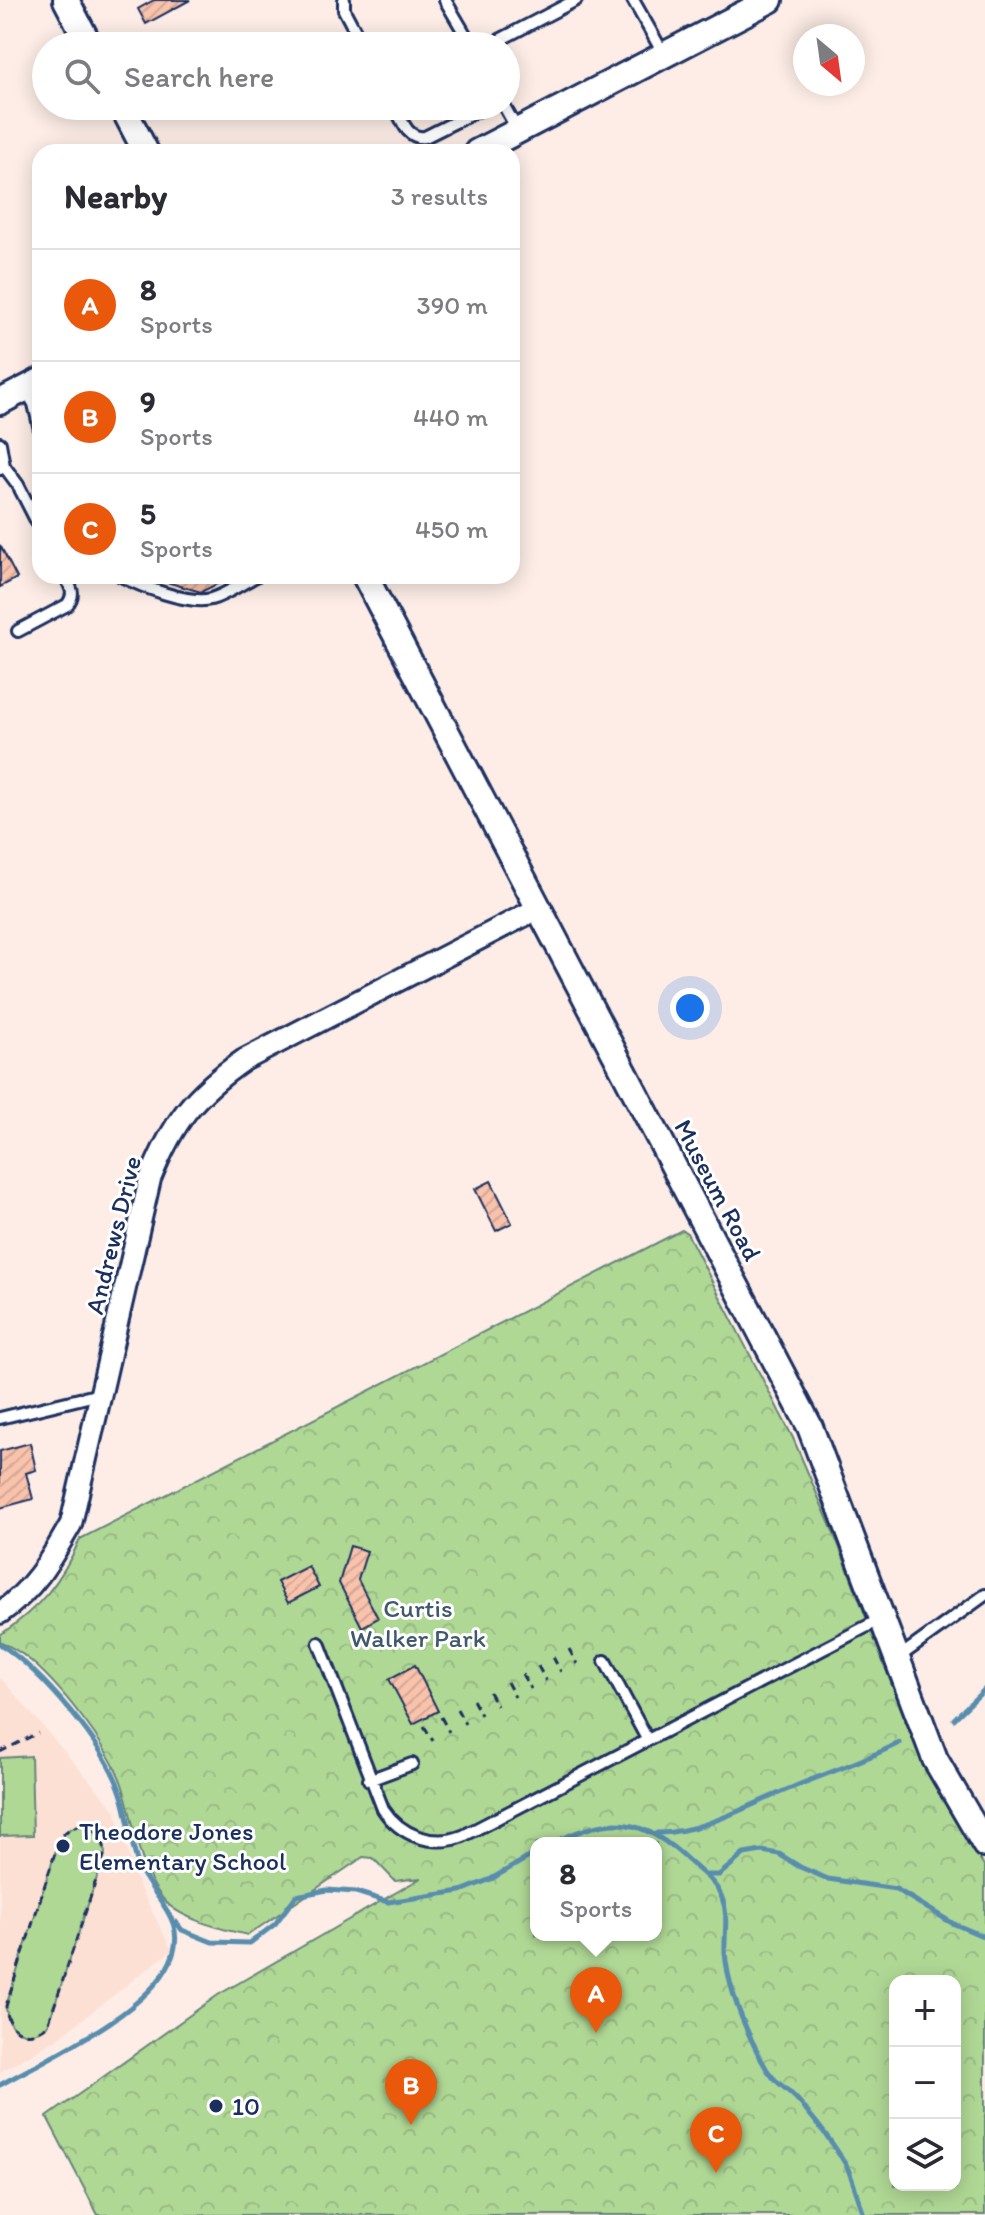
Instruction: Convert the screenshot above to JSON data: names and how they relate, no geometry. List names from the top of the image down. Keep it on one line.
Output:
{"streets":{"street":["Museum Road","Andrews Drive"]},"crossings":[["Museum Road","Andrews Drive"]],"parks":["Curtis Walker Park"],"places":["Theodore Jones Elementary School","10"],"north":"bottom right","page":{"search":"Search here","heading":["Nearby","3 results"],"list":[{"mark":"A","name":"8","note":"Sports","value":"390 m"},{"mark":"B","name":"9","note":"Sports","value":"440 m"},{"mark":"C","name":"5","note":"Sports","value":"450 m"}],"popup":["8","Sports"],"pins":["A","B","C"],"map_buttons":["+","−"]}}
